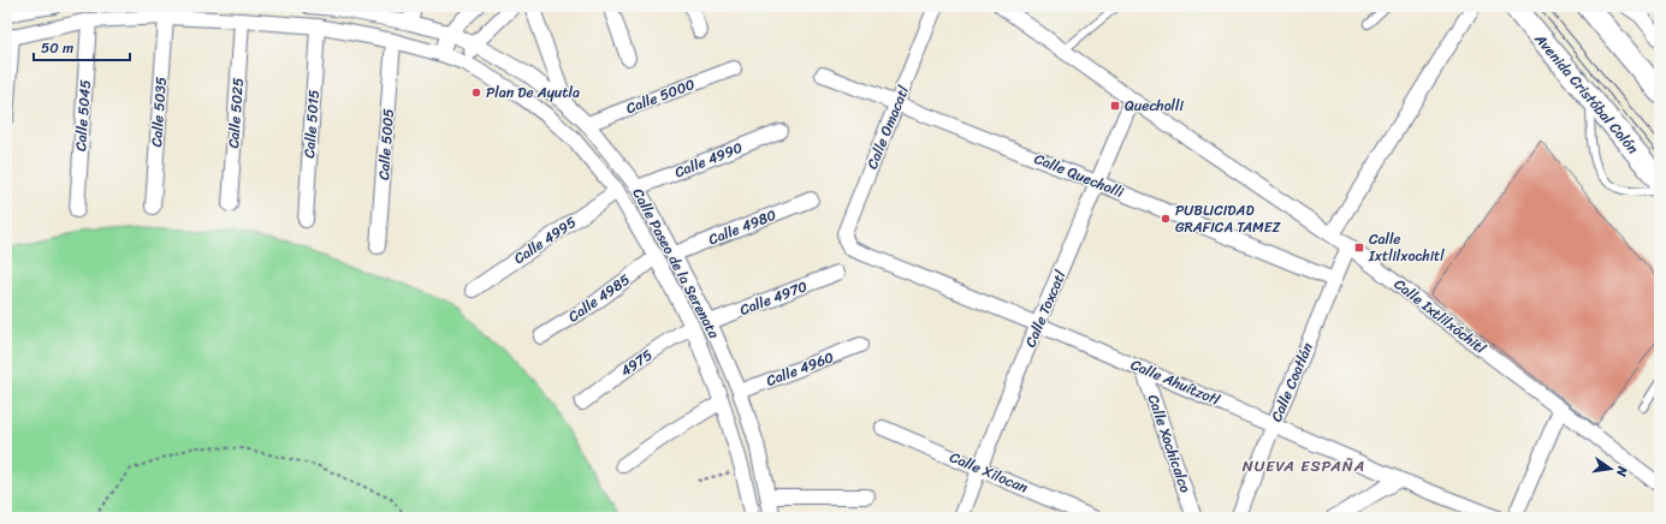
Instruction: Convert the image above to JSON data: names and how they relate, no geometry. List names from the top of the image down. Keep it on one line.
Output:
{"streets":{"main road":["Avenida Cristóbal Colón"],"street":["Calle 5000","Calle 5035","Calle 5025","Calle 5045","Calle 5015","Calle Omacatl","Calle 5005","Calle 4990","Calle Quecholli","Calle 4980","Calle 4995","Calle Paseo de la Serenata","Calle 4985","Calle 4970","Calle Toxcatl","Calle Ixtlilxóchitl","4975","Calle 4960","Calle Ahuítzotl","Calle Coatlán","Calle Xochicalco","Calle Xilocan"]},"crossings":[["Calle 5000","Calle Paseo de la Serenata"],["Calle 5035","Calle Paseo de la Serenata"],["Calle 5025","Calle Paseo de la Serenata"],["Calle 5045","Calle Paseo de la Serenata"],["Calle 5015","Calle Paseo de la Serenata"],["Calle Omacatl","Calle Quecholli"],["Calle Omacatl","Calle Ahuítzotl"],["Calle 5005","Calle Paseo de la Serenata"],["Calle 4990","Calle Paseo de la Serenata"],["Calle Quecholli","Calle Toxcatl"],["Calle Quecholli","Calle Coatlán"],["Calle 4980","Calle Paseo de la Serenata"],["Calle 4995","Calle Paseo de la Serenata"],["Calle Paseo de la Serenata","Calle 4985"],["Calle Paseo de la Serenata","Calle 4970"],["Calle Paseo de la Serenata","4975"],["Calle Paseo de la Serenata","Calle 4960"],["Calle Toxcatl","Calle Ixtlilxóchitl"],["Calle Toxcatl","Calle Ahuítzotl"],["Calle Toxcatl","Calle Xilocan"],["Calle Ixtlilxóchitl","Calle Coatlán"],["Calle Ahuítzotl","Calle Coatlán"],["Calle Ahuítzotl","Calle Xochicalco"]],"districts":["NUEVA ESPAÑA"],"places":{"other":["Plan De Ayutla","PUBLICIDAD GRAFICA TAMEZ"],"transit":["Quecholli","Calle Ixtlilxochitl"]},"scale_bar":"50 m","north":"right"}
